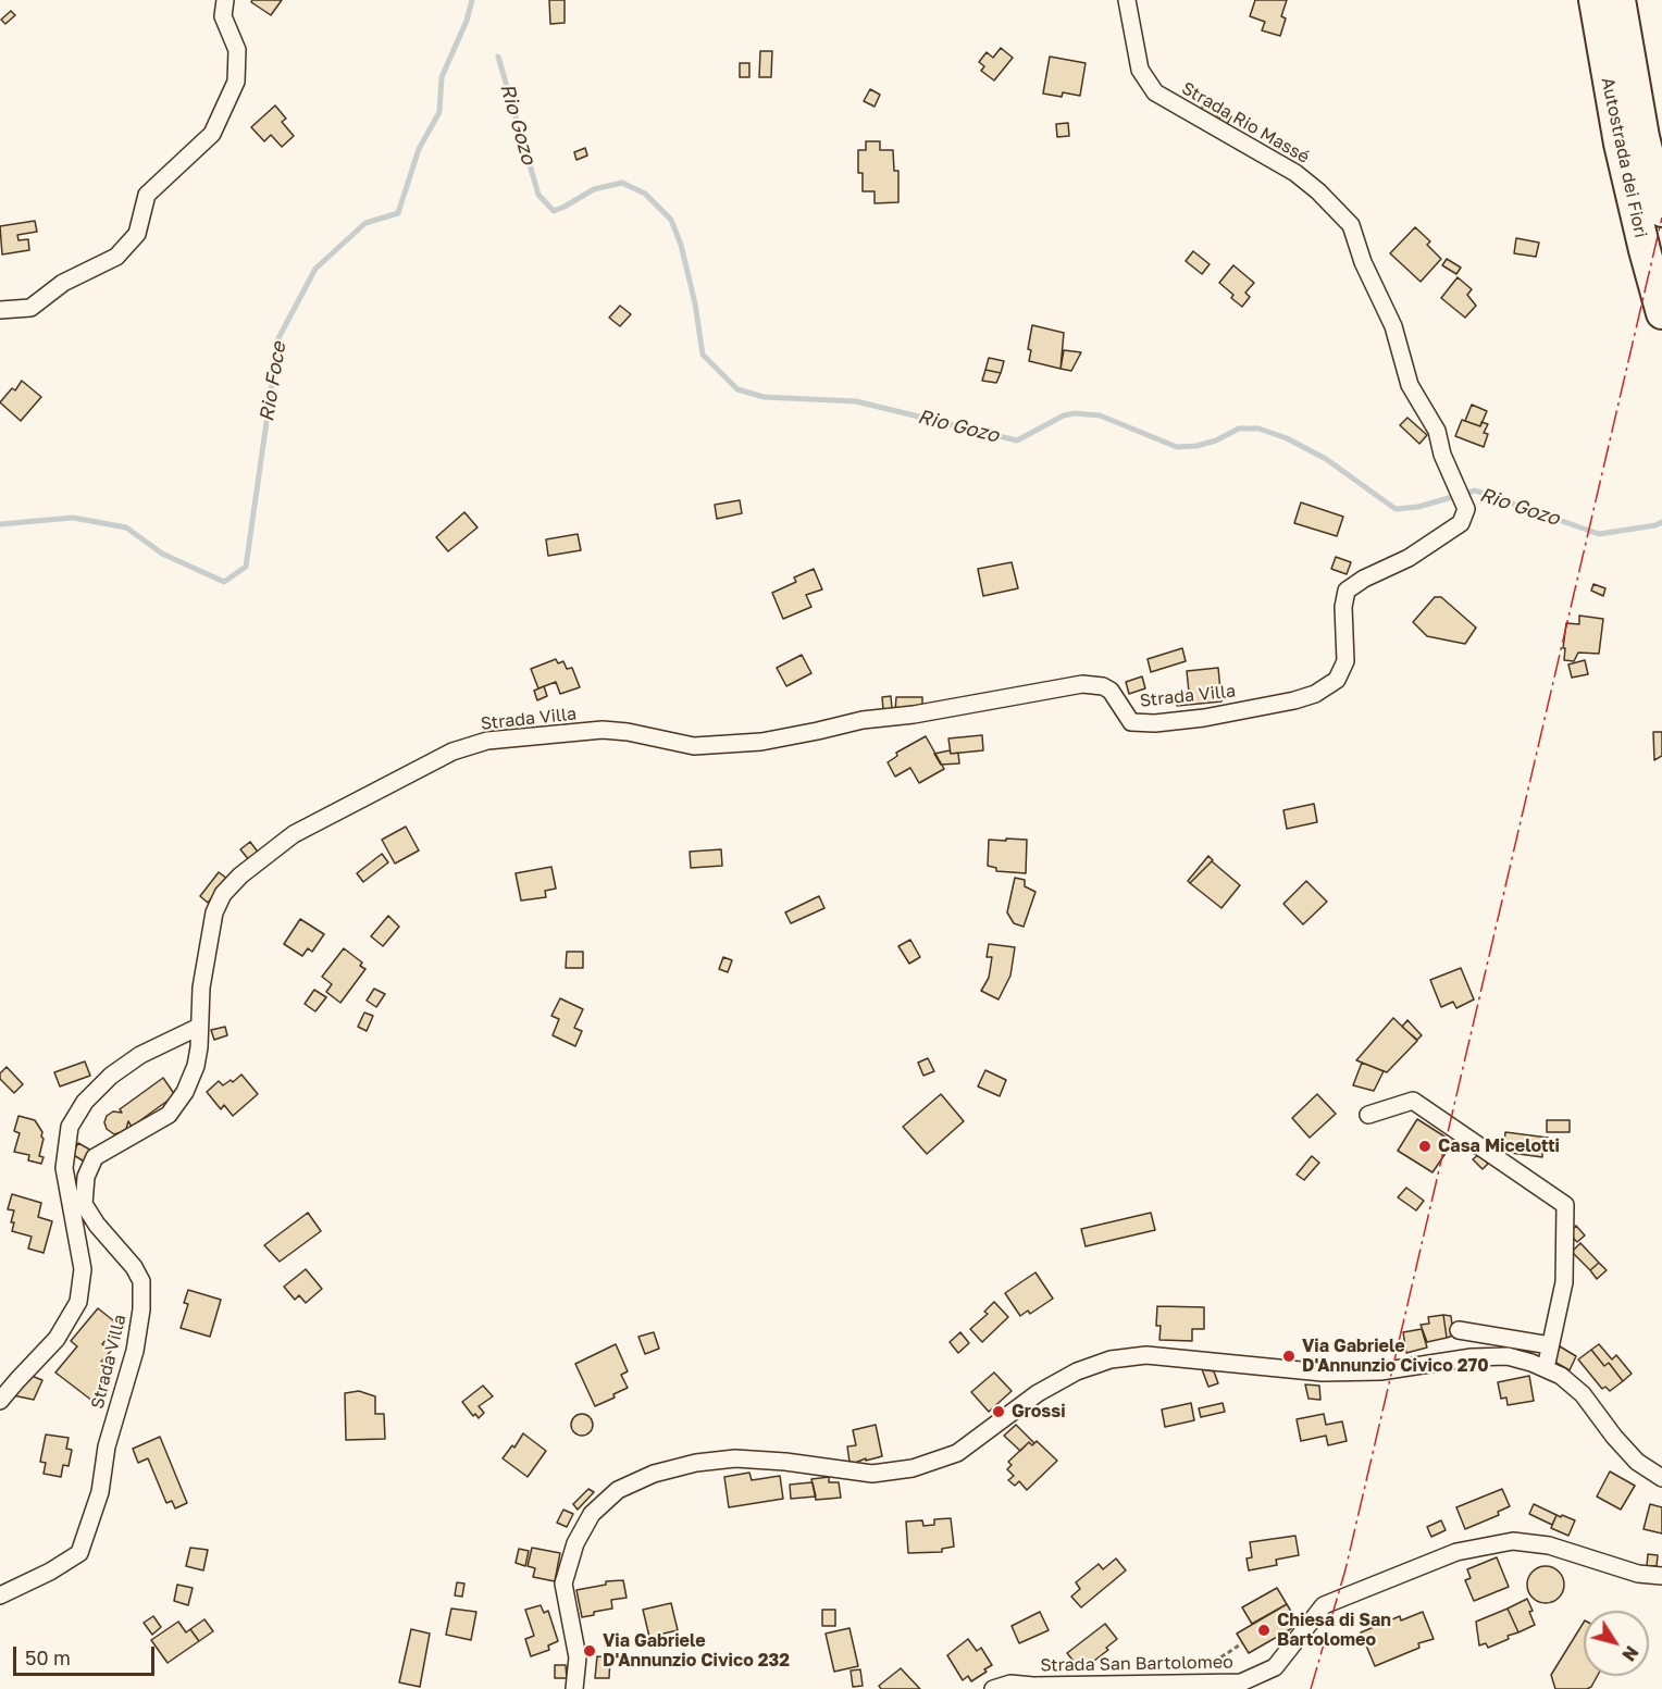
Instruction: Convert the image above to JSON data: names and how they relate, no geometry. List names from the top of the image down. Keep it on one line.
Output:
{"streets":{"highway":["Autostrada dei Fiori"],"street":["Strada Rio Massé","Strada Villa","Strada San Bartolomeo"]},"crossings":[["Strada Rio Massé","Strada Villa"]],"water":["Rio Gozo","Rio Foce"],"places":["Casa Micelotti","Via Gabriele D'Annunzio Civico 270","Grossi","Chiesa di San Bartolomeo","Via Gabriele D'Annunzio Civico 232"],"scale_bar":"50 m","north":"bottom right"}
